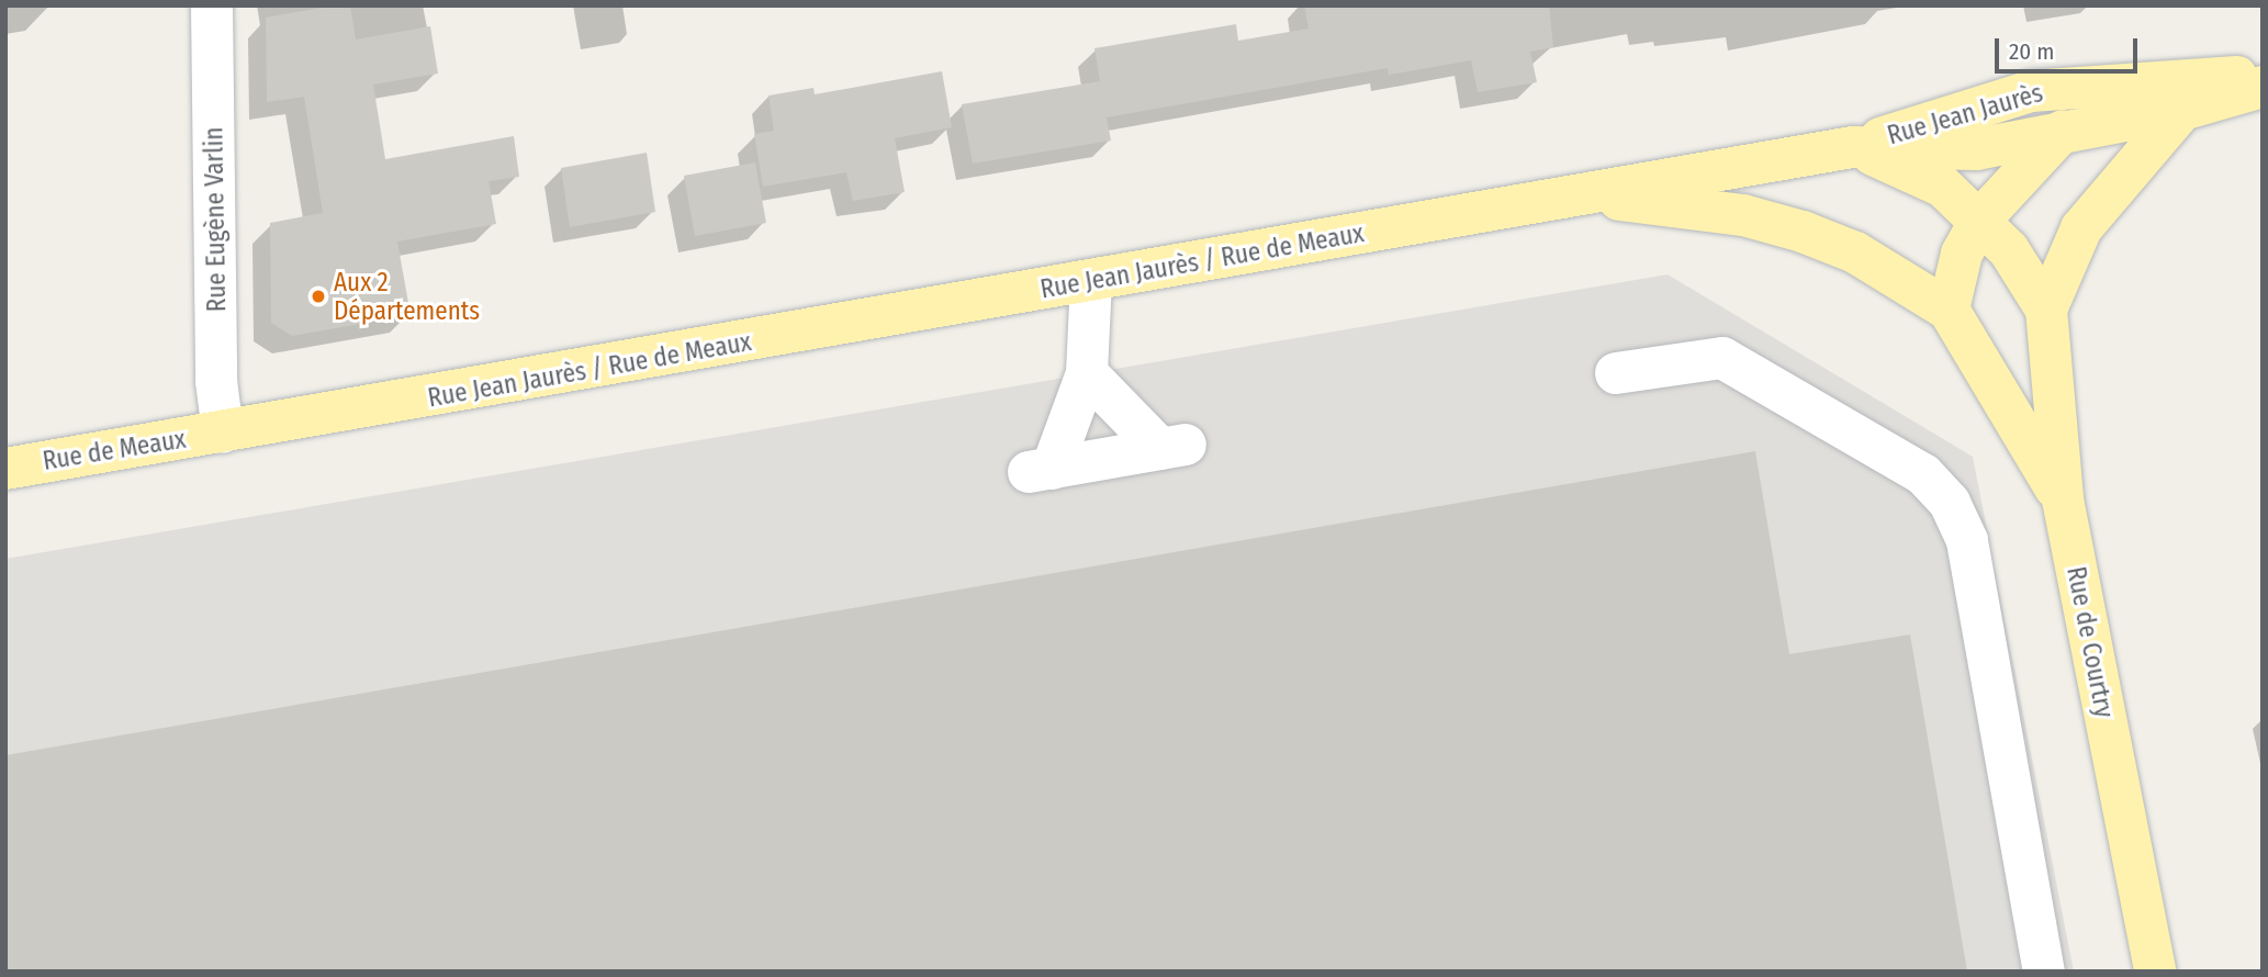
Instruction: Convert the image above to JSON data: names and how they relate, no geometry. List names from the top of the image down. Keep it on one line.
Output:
{"streets":{"main road":["Rue Jean Jaurès","Rue Jean Jaurès / Rue de Meaux","Rue de Meaux","Rue de Courtry"],"street":["Rue Eugène Varlin"]},"crossings":[["Rue Jean Jaurès","Rue Jean Jaurès / Rue de Meaux"],["Rue Jean Jaurès","Rue de Courtry"],["Rue Eugène Varlin","Rue Jean Jaurès / Rue de Meaux"],["Rue Eugène Varlin","Rue de Meaux"],["Rue Jean Jaurès / Rue de Meaux","Rue de Meaux"],["Rue Jean Jaurès / Rue de Meaux","Rue de Courtry"]],"places":["Aux 2 Départements"],"scale_bar":"20 m"}
